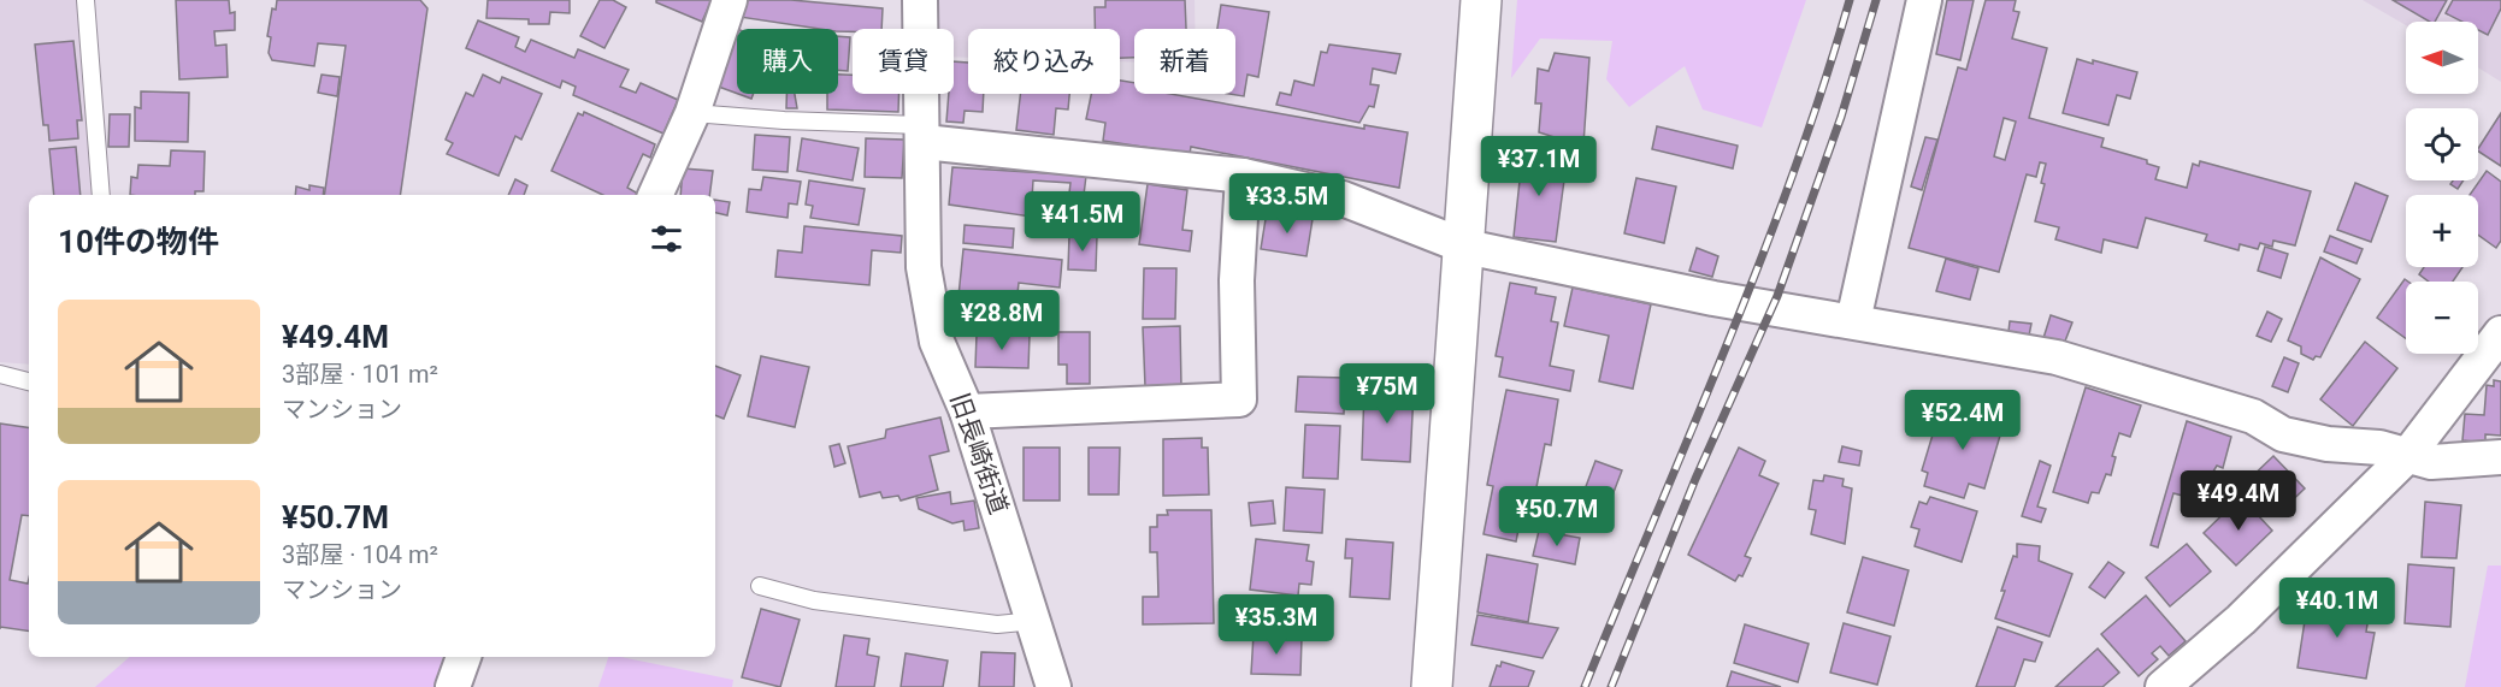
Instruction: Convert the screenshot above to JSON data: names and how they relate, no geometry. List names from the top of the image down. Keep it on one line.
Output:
{"streets":{"street":["旧長崎街道"]},"north":"left","page":{"map_buttons":["+","−"],"chip":["購入","賃貸","絞り込み","新着"],"price":["¥37.1M","¥33.5M","¥41.5M","¥28.8M","¥75M","¥52.4M","¥49.4M","¥50.7M","¥40.1M","¥35.3M"],"heading":"10件の物件","list":[{"name":"¥49.4M","note":"3部屋 · 101 m² · マンション"},{"name":"¥50.7M","note":"3部屋 · 104 m² · マンション"}]}}
